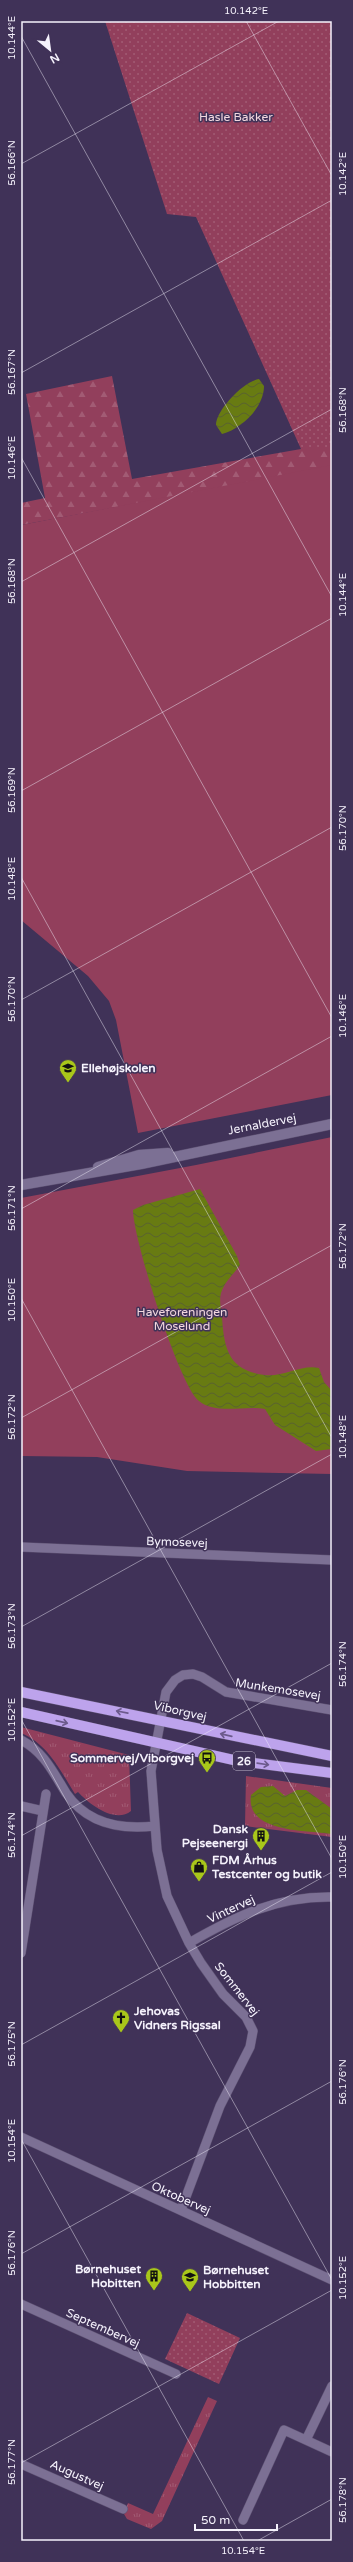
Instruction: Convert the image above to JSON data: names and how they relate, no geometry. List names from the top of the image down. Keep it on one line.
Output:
{"streets":{"main road":["Viborgvej","26"],"street":["Jernaldervej","Bymosevej","Munkemosevej","Vintervej","Sommervej","Oktobervej","Septembervej","Augustvej"]},"crossings":[["Munkemosevej","Viborgvej"],["Munkemosevej","26"],["Munkemosevej","Sommervej"],["26","Sommervej"],["Vintervej","Sommervej"],["Sommervej","Oktobervej"]],"parks":["Hasle Bakker","Haveforeningen Moselund"],"places":{"school or university":["Ellehøjskolen","Børnehuset Hobbitten"],"bus stop":["Sommervej/Viborgvej"],"building":["Dansk Pejseenergi","Børnehuset Hobitten"],"shop":["FDM Århus Testcenter og butik"],"church":["Jehovas Vidners Rigssal"]},"scale_bar":"50 m","north":"bottom right","coordinates":["10.142°E","10.144°E","56.166°N","56.167°N","56.168°N","10.146°E","56.169°N","56.170°N","10.148°E","56.171°N","56.172°N","10.150°E","56.173°N","56.174°N","10.152°E","56.175°N","56.176°N","10.154°E","56.177°N","56.178°N"]}
